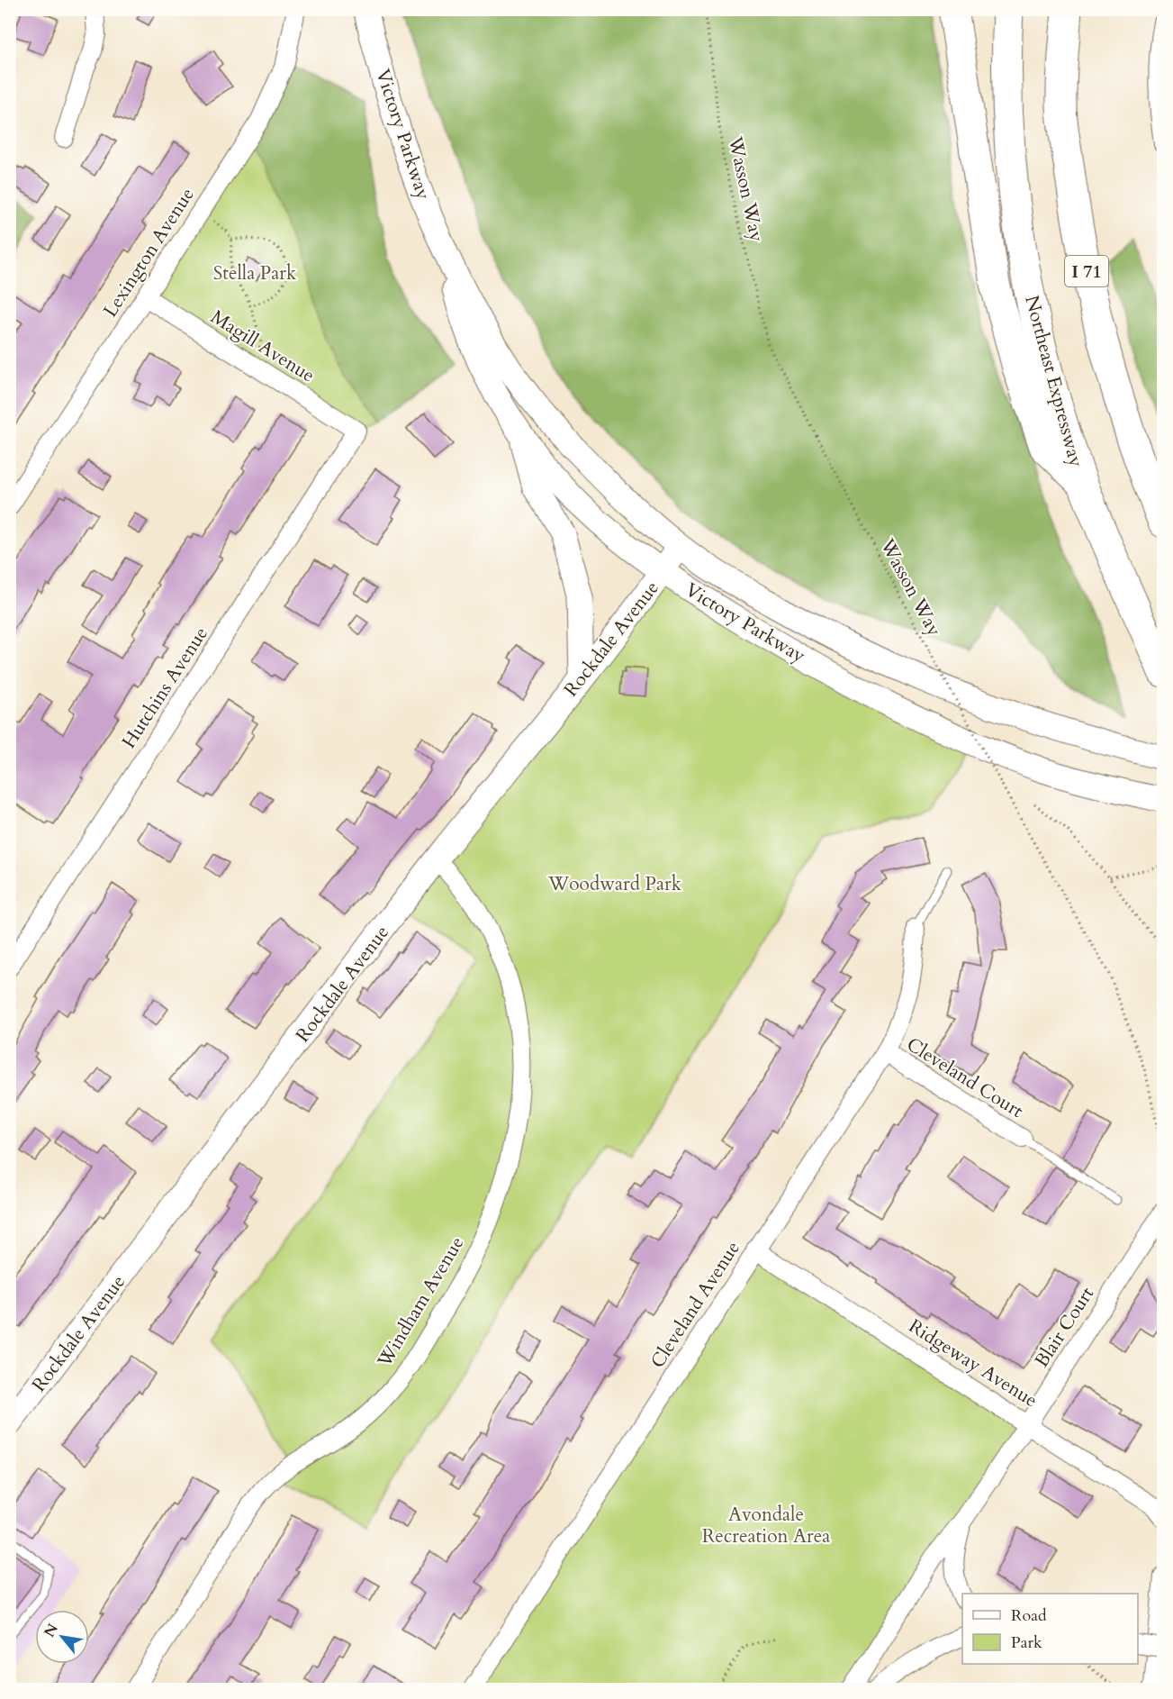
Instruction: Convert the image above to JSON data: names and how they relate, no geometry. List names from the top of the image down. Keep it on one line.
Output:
{"streets":{"highway":["I 71","Northeast Expressway"],"street":["Victory Parkway","Lexington Avenue","Magill Avenue","Rockdale Avenue","Hutchins Avenue","Cleveland Court","Windham Avenue","Cleveland Avenue","Blair Court","Ridgeway Avenue"],"path":["Wasson Way"]},"crossings":[["Victory Parkway","Rockdale Avenue"],["Lexington Avenue","Magill Avenue"],["Magill Avenue","Hutchins Avenue"],["Rockdale Avenue","Windham Avenue"],["Cleveland Court","Cleveland Avenue"],["Cleveland Avenue","Ridgeway Avenue"],["Blair Court","Ridgeway Avenue"]],"parks":["Stella Park","Woodward Park","Avondale Recreation Area"],"legend":["Road","Park"],"north":"top left"}
